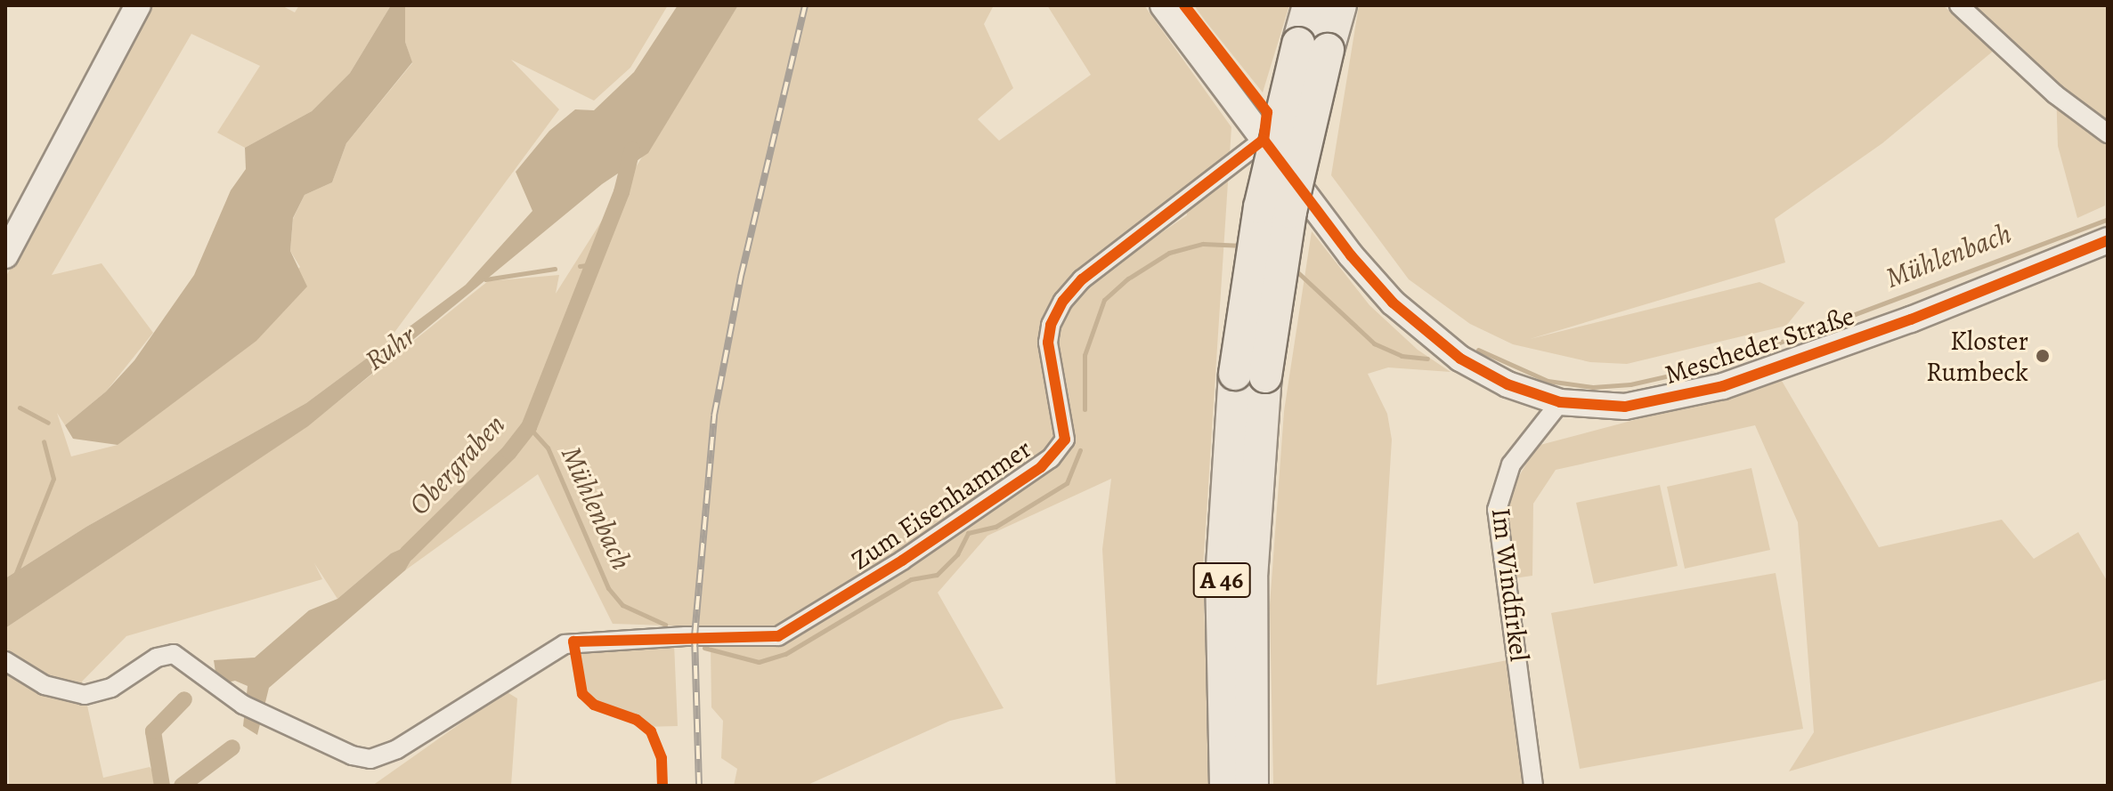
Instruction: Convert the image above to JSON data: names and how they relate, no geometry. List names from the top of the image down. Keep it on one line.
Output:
{"streets":{"highway":["A 46"],"street":["Mescheder Straße","Zum Eisenhammer","Im Windfirkel"]},"crossings":[["Mescheder Straße","Zum Eisenhammer"],["Mescheder Straße","Im Windfirkel"]],"water":["Mühlenbach","Ruhr","Obergraben"],"places":["Kloster Rumbeck"]}
